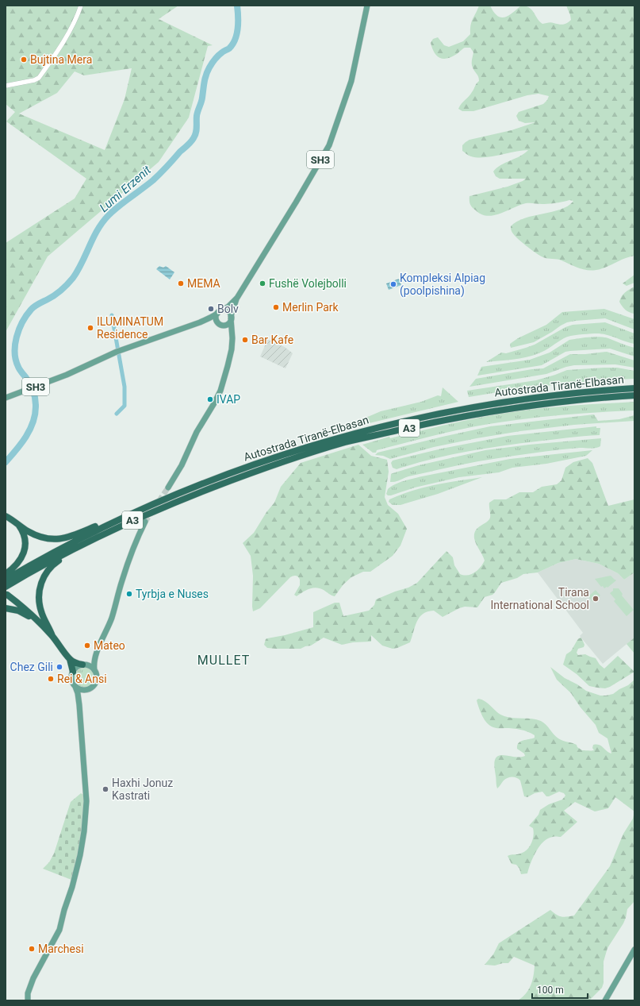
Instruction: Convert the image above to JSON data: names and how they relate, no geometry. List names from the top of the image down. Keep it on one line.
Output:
{"streets":{"highway":["Autostrada Tiranë-Elbasan","A3"],"main road":["SH3"]},"crossings":[["Autostrada Tiranë-Elbasan","A3"]],"districts":["MULLET"],"water":["Lumi Erzenit"],"places":["Bujtina Mera","MEMA","Fushë Volejbolli","Kompleksi Alpiag (poolpishina)","Merlin Park","Bolv","ILUMINATUM Residence","Bar Kafe","IVAP","Tyrbja e Nuses","Tirana International School","Mateo","Chez Gili","Rei & Ansi","Haxhi Jonuz Kastrati","Marchesi"],"scale_bar":"100 m"}
